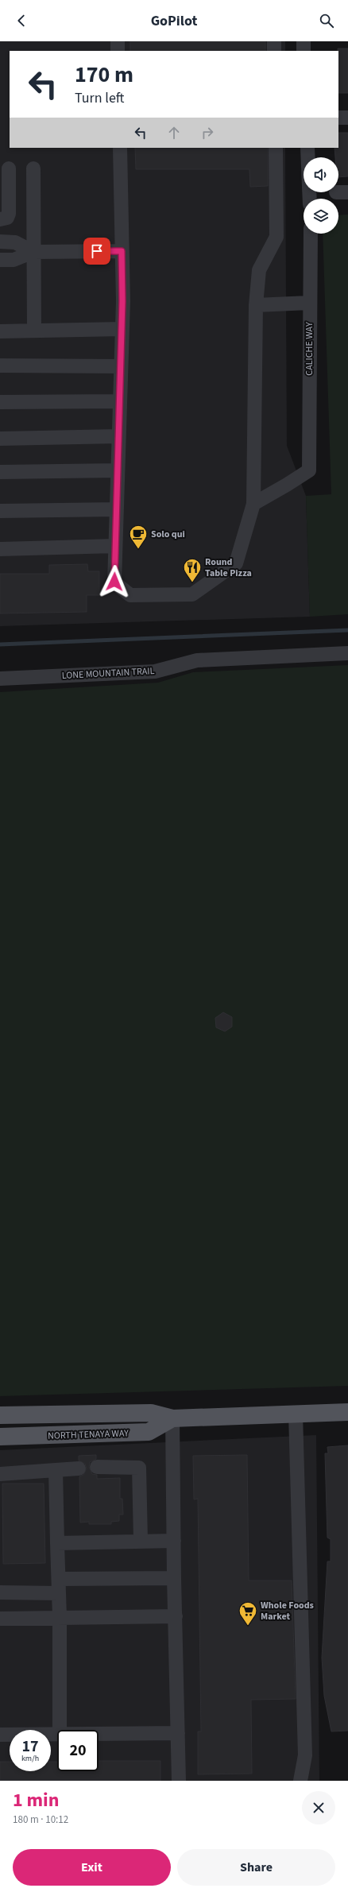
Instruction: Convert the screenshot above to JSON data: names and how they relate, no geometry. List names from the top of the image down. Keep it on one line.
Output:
{"streets":{"main road":["NORTH TENAYA WAY"],"street":["CALICHE WAY","LONE MOUNTAIN TRAIL"]},"places":{"cafe":["Solo qui"],"restaurant":["Round Table Pizza"],"supermarket":["Whole Foods Market"]},"page":{"header":"GoPilot","turn":["170 m","Turn left"],"speed":"17 km/h","limit":"20","heading":["1 min","180 m · 10:12"],"buttons":["Exit","Share"]}}
